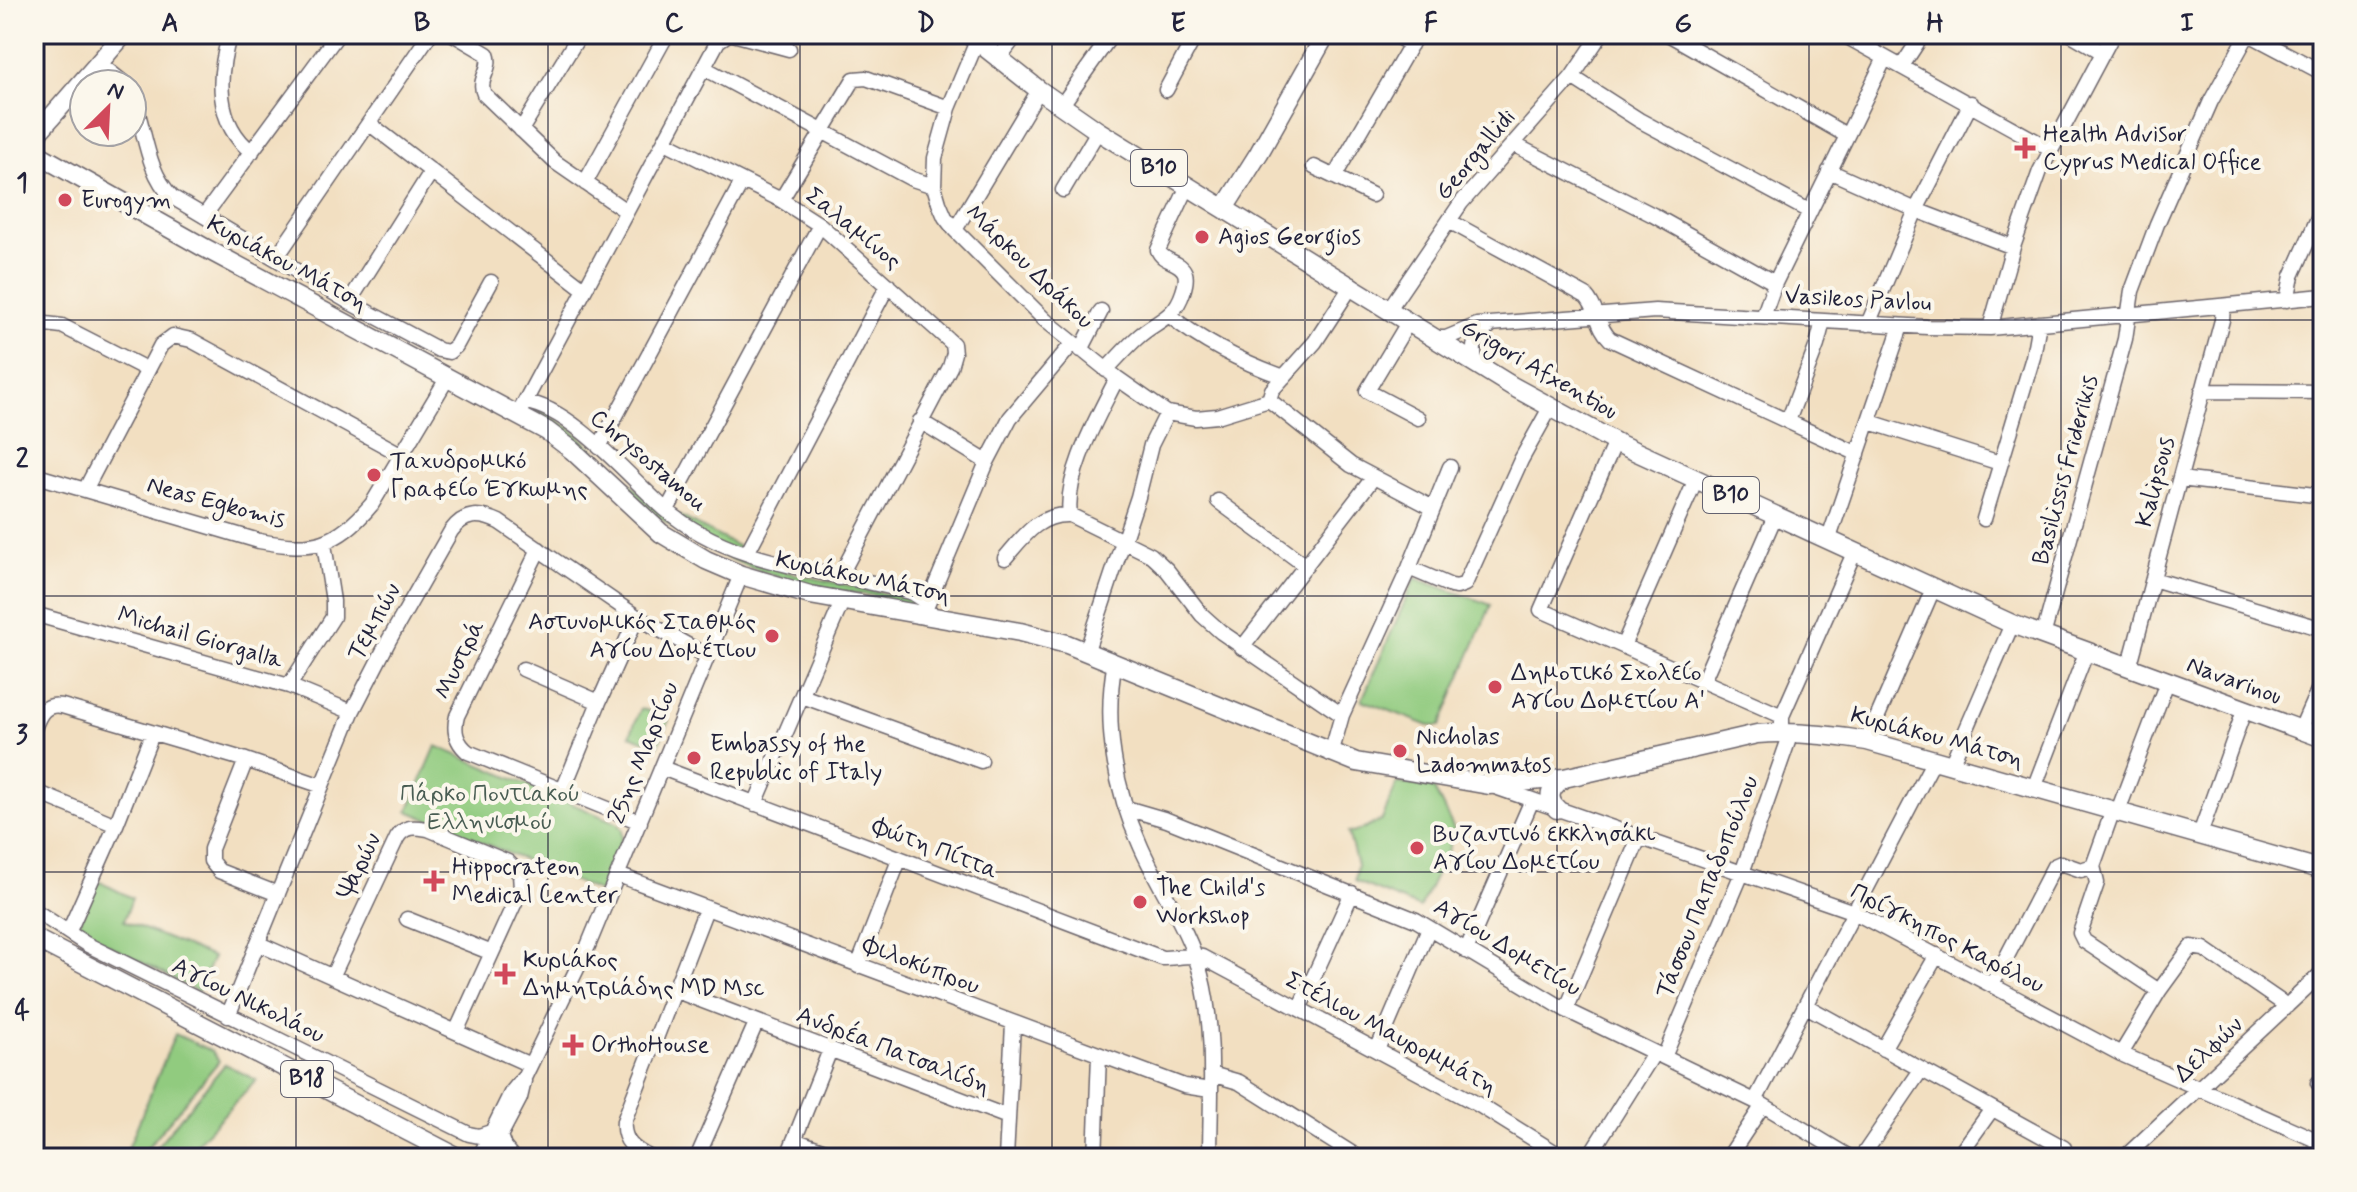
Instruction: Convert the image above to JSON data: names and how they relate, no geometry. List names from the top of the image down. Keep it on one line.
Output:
{"streets":{"main road":["B10","Κυριάκου Μάτση","Grigori Afxentiou","Navarinou","B18"],"street":["Georgallidi","Σαλαμίνος","Μάρκου Δράκου","Vasileos Pavlou","Chrysostamou","Basilissis Friderikis","Kalipsous","Neas Egkomis","Τεμπών","Michail Giorgalla","Μυστρά","25ης Μαρτίου","Φώτη Πίττα","Ψαρών","Τάσσου Παπαδοπούλου","Πρίγκηπος Καρόλου","Αγίου Δομετίου","Φιλοκύπρου","Αγίου Νικολάου","Στέλιου Μαυρομμάτη","Δελφών","Ανδρέα Πατσαλίδη"]},"crossings":[["Georgallidi","Grigori Afxentiou"],["Κυριάκου Μάτση","Chrysostamou"],["Κυριάκου Μάτση","25ης Μαρτίου"],["Κυριάκου Μάτση","Τάσσου Παπαδοπούλου"],["Κυριάκου Μάτση","Πρίγκηπος Καρόλου"],["Μάρκου Δράκου","Grigori Afxentiou"],["Vasileos Pavlou","Grigori Afxentiou"],["Vasileos Pavlou","Basilissis Friderikis"],["Vasileos Pavlou","Kalipsous"],["Grigori Afxentiou","Basilissis Friderikis"],["Grigori Afxentiou","Kalipsous"],["Grigori Afxentiou","Navarinou"],["Grigori Afxentiou","Τάσσου Παπαδοπούλου"],["Kalipsous","Navarinou"],["Τεμπών","Michail Giorgalla"],["Τεμπών","Μυστρά"],["Τεμπών","25ης Μαρτίου"],["Τεμπών","Αγίου Νικολάου"],["Μυστρά","25ης Μαρτίου"],["25ης Μαρτίου","Φώτη Πίττα"],["25ης Μαρτίου","Φιλοκύπρου"],["25ης Μαρτίου","Αγίου Νικολάου"],["Φώτη Πίττα","Στέλιου Μαυρομμάτη"],["Τάσσου Παπαδοπούλου","Πρίγκηπος Καρόλου"],["Τάσσου Παπαδοπούλου","Αγίου Δομετίου"],["Πρίγκηπος Καρόλου","Δελφών"]],"parks":["Πάρκο Ποντιακού Ελληνισμού"],"places":{"health":["Health Advisor Cyprus Medical Office","Hippocrateon Medical Center","Κυριάκος Δημητριάδης MD Msc","OrthoHouse"],"other":["Eurogym","Agios Georgios","Ταχυδρομικό Γραφείο Έγκωμης","Αστυνομικός Σταθμός Αγίου Δομέτιου","Δημοτικό Σχολείο Αγίου Δομετίου Αʹ","Nicholas Ladommatos","Embassy of the Republic of Italy","Βυζαντινό εκκλησάκι Αγίου Δομετίου","The Child's Workshop"]},"north":"top right","grid":{"columns":["A","B","C","D","E","F","G","H","I"],"rows":["1","2","3","4"]}}
